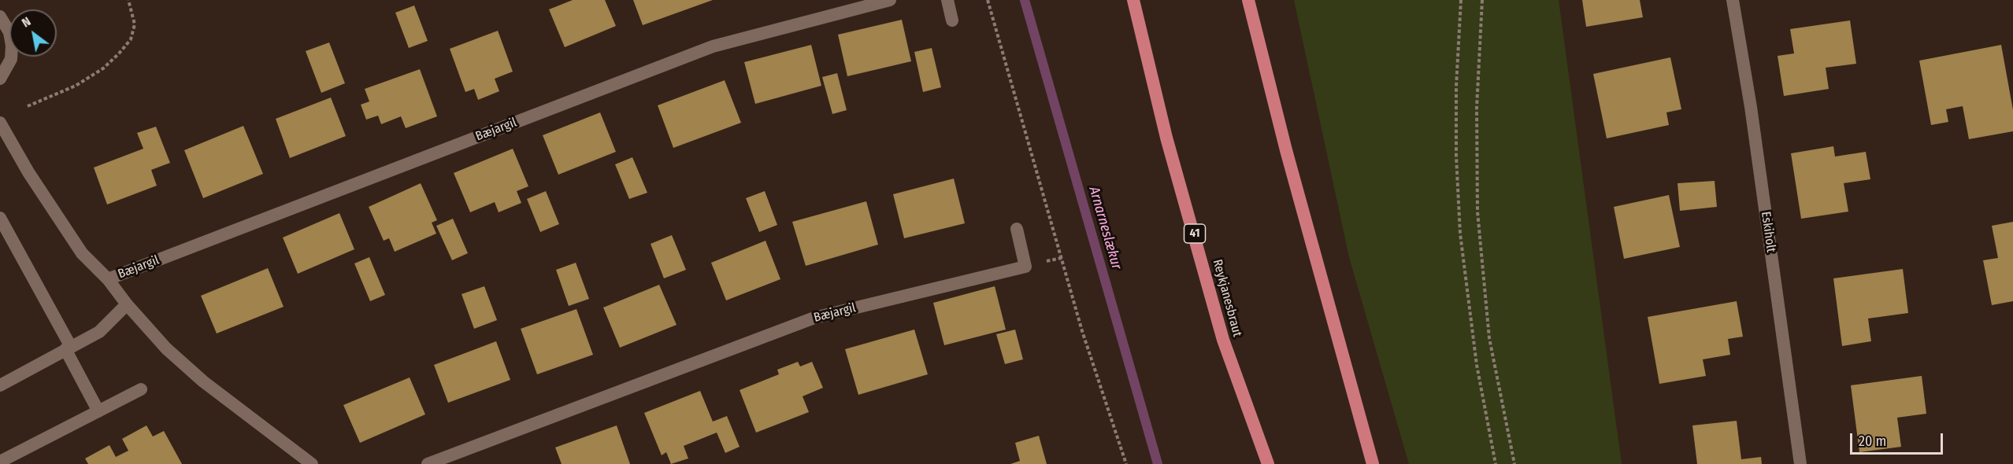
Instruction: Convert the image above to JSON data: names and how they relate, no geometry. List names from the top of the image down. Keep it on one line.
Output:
{"streets":{"highway":["41","Reykjanesbraut"],"street":["Bæjargil","Eskiholt"]},"water":["Arnarneslækur"],"scale_bar":"20 m","north":"top left"}
